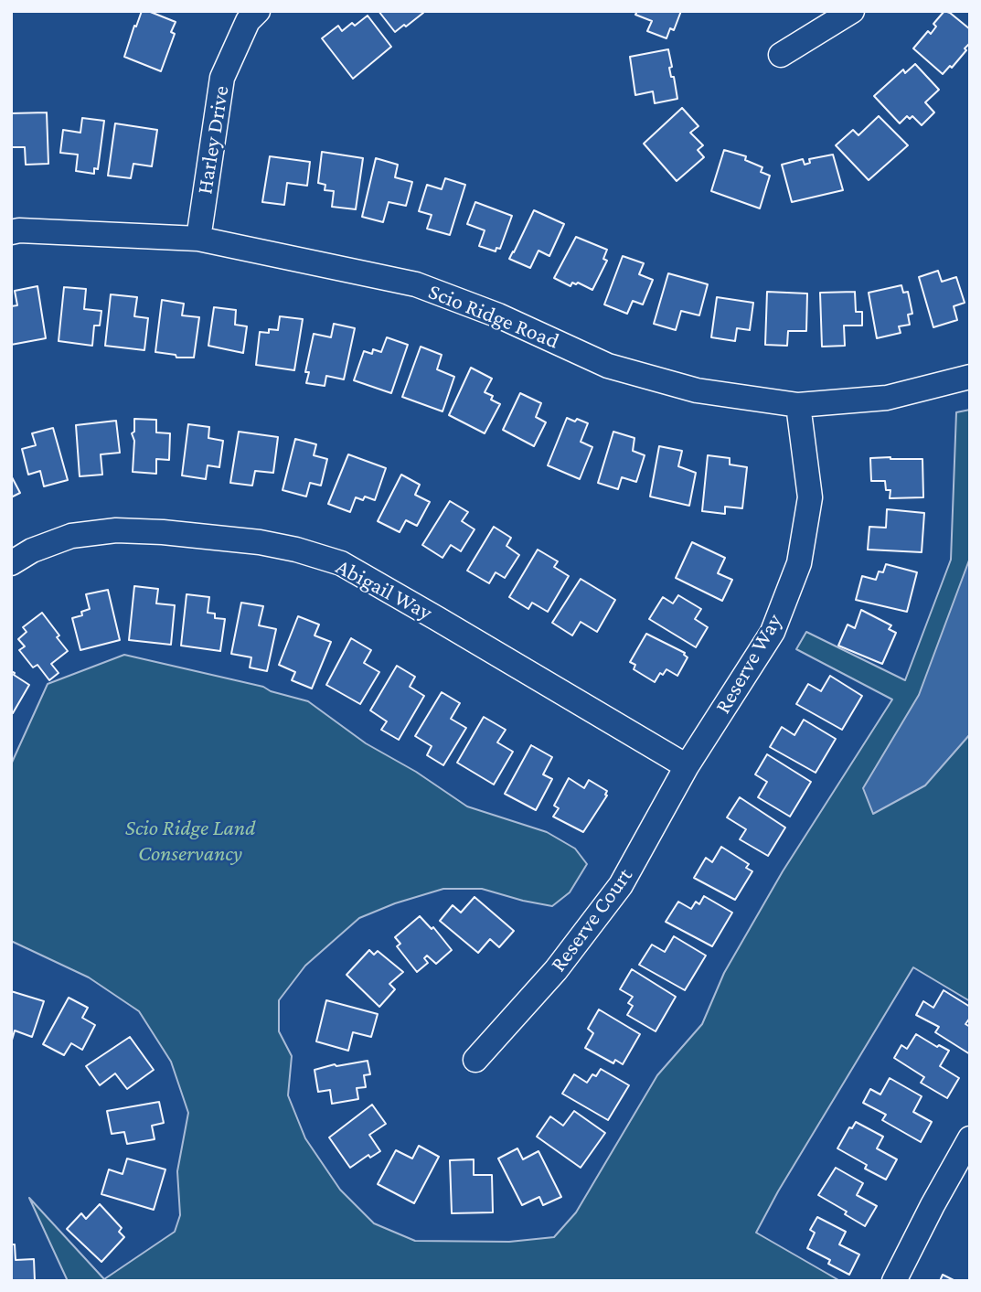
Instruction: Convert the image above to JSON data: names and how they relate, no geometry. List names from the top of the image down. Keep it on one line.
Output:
{"streets":{"street":["Harley Drive","Scio Ridge Road","Abigail Way","Reserve Way","Reserve Court"]},"crossings":[["Harley Drive","Scio Ridge Road"],["Scio Ridge Road","Reserve Way"],["Abigail Way","Reserve Way"],["Abigail Way","Reserve Court"],["Reserve Way","Reserve Court"]],"parks":["Scio Ridge Land Conservancy"]}
